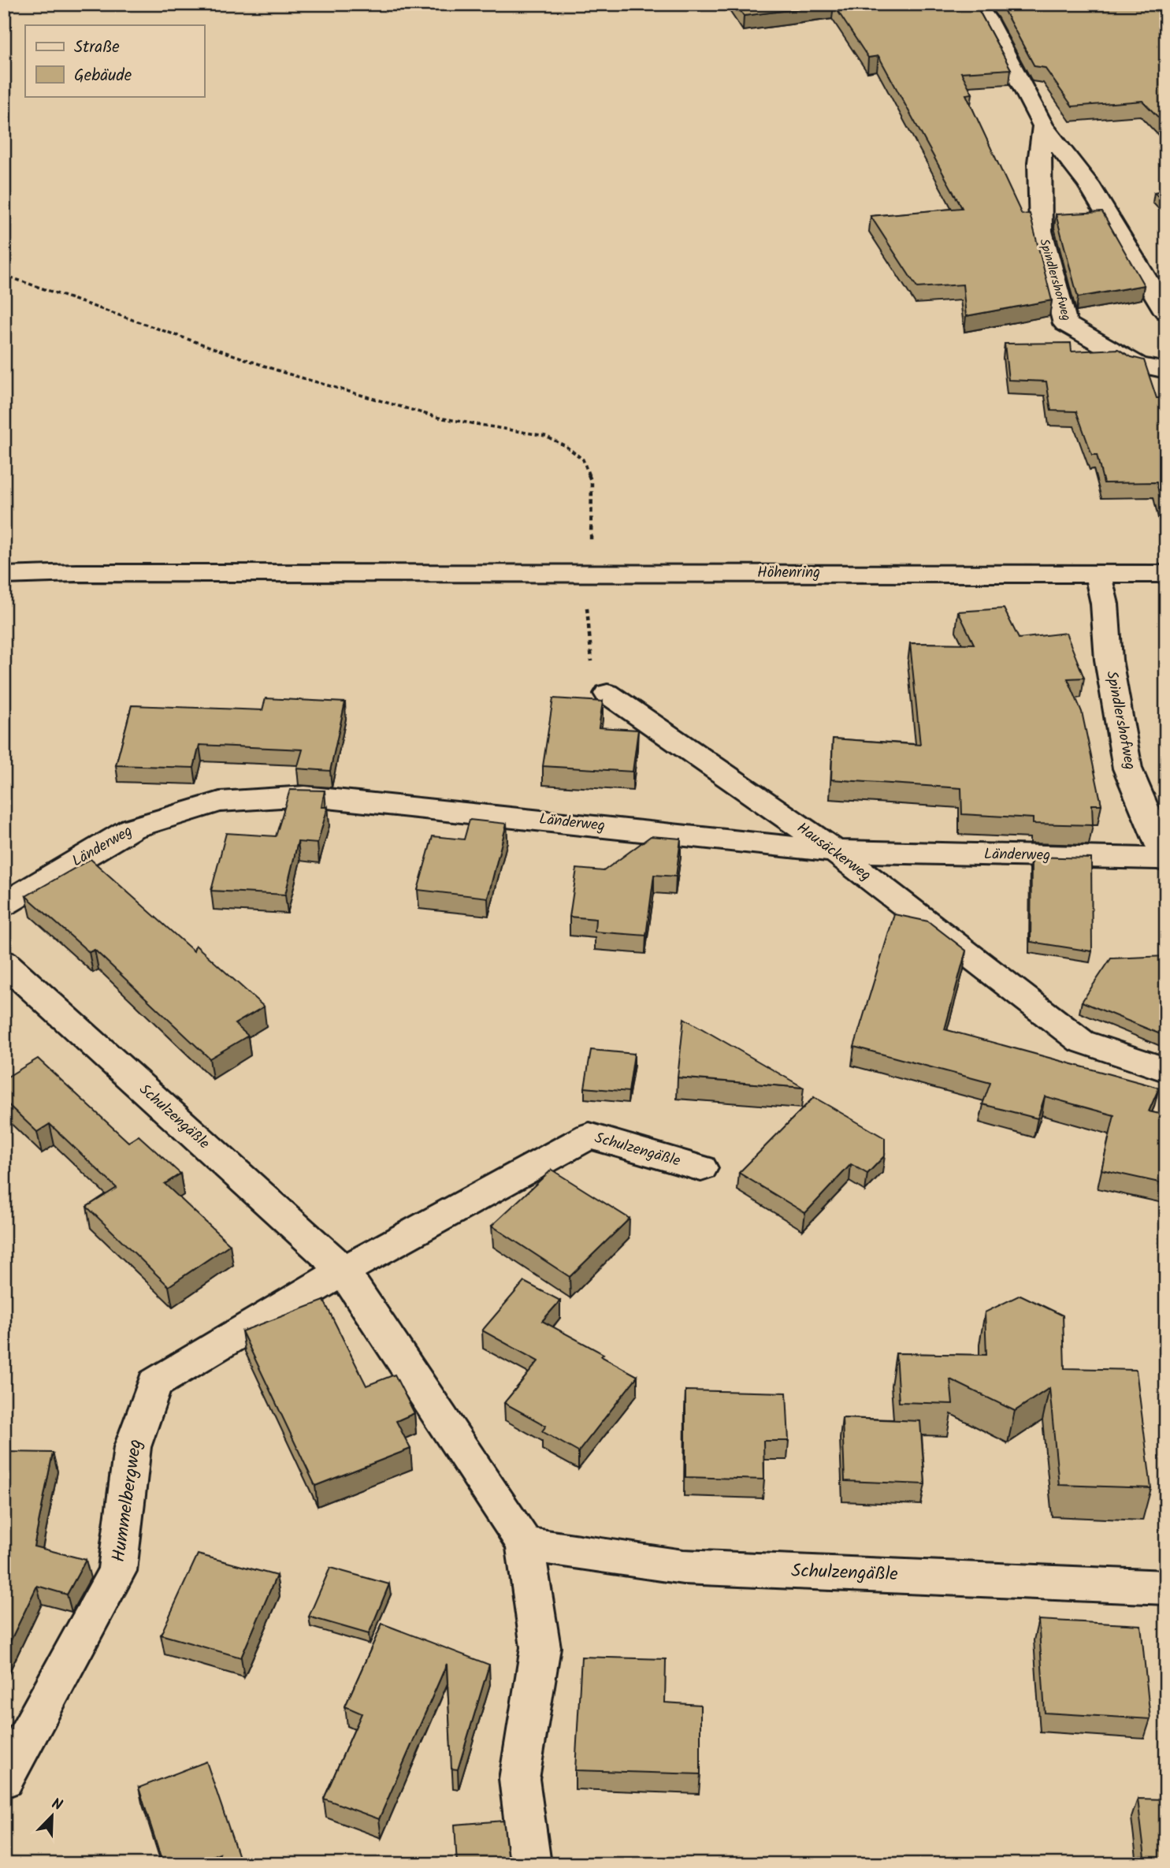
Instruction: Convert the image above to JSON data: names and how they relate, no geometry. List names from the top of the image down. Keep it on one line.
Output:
{"streets":{"street":["Spindlershofweg","Höhenring","Länderweg","Hausäckerweg","Schulzengäßle","Hummelbergweg"]},"crossings":[["Spindlershofweg","Höhenring"],["Spindlershofweg","Länderweg"],["Länderweg","Hausäckerweg"],["Schulzengäßle","Hummelbergweg"]],"legend":["Straße","Gebäude"],"north":"top right"}
